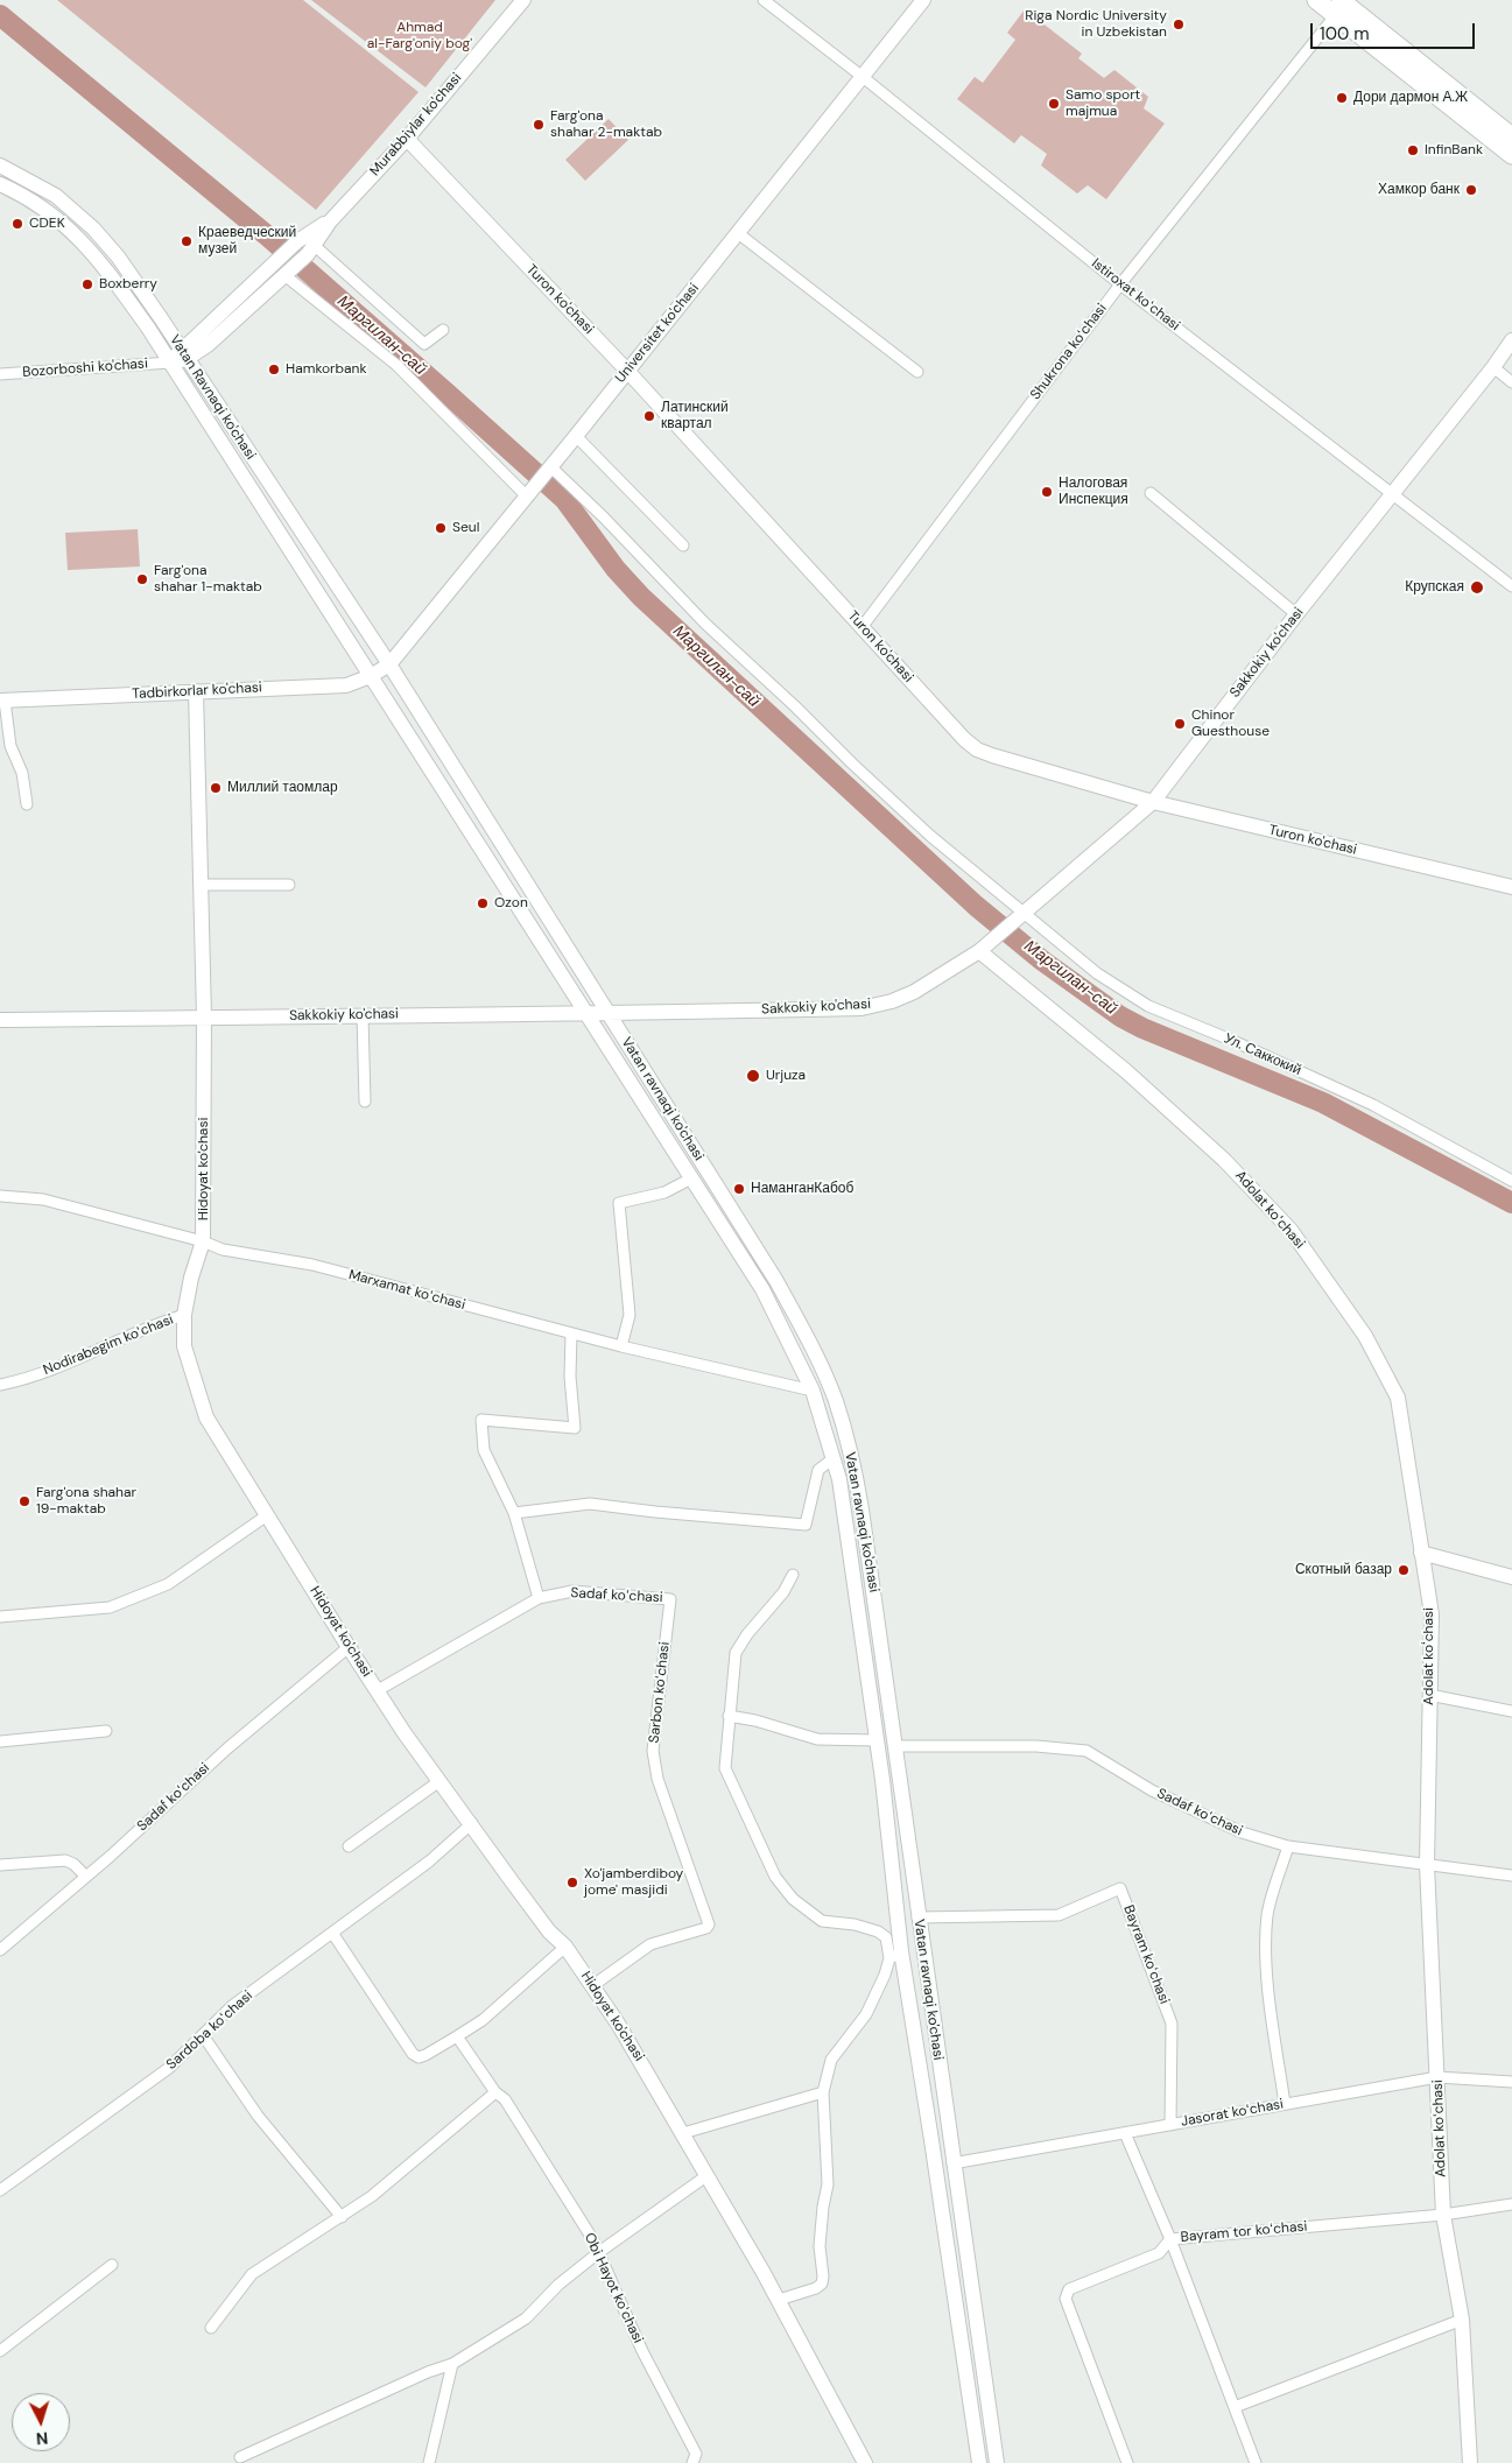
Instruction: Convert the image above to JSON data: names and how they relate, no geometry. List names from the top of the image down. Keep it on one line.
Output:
{"streets":{"street":["Murabbiylar ko'chasi","Istiroxat koʻchasi","Turon ko'chasi","Universitet ko'chasi","Shukrona koʻchasi","Bozorboshi ko'chasi","Vatan Ravnaqi ko'chasi","Sakkokiy ko'chasi","Tadbirkorlar ko'chasi","Ул. Саккокий","Vatan ravnaqi ko'chasi","Hidoyat ko'chasi","Adolat koʻchasi","Marxamat koʻchasi","Nodirabegim koʻchasi","Sadaf koʻchasi","Sarbon koʻchasi","Bayram koʻchasi","Sardoba koʻchasi","Jasorat koʻchasi","Bayram tor koʻchasi","Obi Hayot koʻchasi"]},"crossings":[["Murabbiylar ko'chasi","Turon ko'chasi"],["Murabbiylar ko'chasi","Bozorboshi ko'chasi"],["Murabbiylar ko'chasi","Vatan Ravnaqi ko'chasi"],["Istiroxat koʻchasi","Universitet ko'chasi"],["Istiroxat koʻchasi","Shukrona koʻchasi"],["Istiroxat koʻchasi","Sakkokiy ko'chasi"],["Turon ko'chasi","Universitet ko'chasi"],["Turon ko'chasi","Shukrona koʻchasi"],["Turon ko'chasi","Sakkokiy ko'chasi"],["Universitet ko'chasi","Vatan Ravnaqi ko'chasi"],["Universitet ko'chasi","Tadbirkorlar ko'chasi"],["Universitet ko'chasi","Ул. Саккокий"],["Universitet ko'chasi","Vatan ravnaqi ko'chasi"],["Bozorboshi ko'chasi","Vatan Ravnaqi ko'chasi"],["Vatan Ravnaqi ko'chasi","Tadbirkorlar ko'chasi"],["Vatan Ravnaqi ko'chasi","Vatan ravnaqi ko'chasi"],["Sakkokiy ko'chasi","Ул. Саккокий"],["Sakkokiy ko'chasi","Vatan ravnaqi ko'chasi"],["Sakkokiy ko'chasi","Hidoyat ko'chasi"],["Sakkokiy ko'chasi","Adolat koʻchasi"],["Tadbirkorlar ko'chasi","Vatan ravnaqi ko'chasi"],["Tadbirkorlar ko'chasi","Hidoyat ko'chasi"],["Vatan ravnaqi ko'chasi","Marxamat koʻchasi"],["Vatan ravnaqi ko'chasi","Sadaf koʻchasi"],["Vatan ravnaqi ko'chasi","Bayram koʻchasi"],["Vatan ravnaqi ko'chasi","Jasorat koʻchasi"],["Hidoyat ko'chasi","Marxamat koʻchasi"],["Hidoyat ko'chasi","Nodirabegim koʻchasi"],["Hidoyat ko'chasi","Sadaf koʻchasi"],["Hidoyat ko'chasi","Sarbon koʻchasi"],["Hidoyat ko'chasi","Sardoba koʻchasi"],["Adolat koʻchasi","Sadaf koʻchasi"],["Adolat koʻchasi","Jasorat koʻchasi"],["Adolat koʻchasi","Bayram tor koʻchasi"],["Sadaf koʻchasi","Sarbon koʻchasi"],["Bayram koʻchasi","Jasorat koʻchasi"]],"water":["Маргилан-сай"],"parks":["Ahmad al-Farg'oniy bog'"],"places":["Riga Nordic University in Uzbekistan","Дори дармон А.Ж","Samo sport majmua","Farg'ona shahar 2-maktab","InfinBank","Хамкор банк","CDEK","Краеведческий музей","Boxberry","Hamkorbank","Латинский квартал","Налоговая Инспекция","Seul","Farg'ona shahar 1-maktab","Крупская","Chinor Guesthouse","Миллий таомлар","Ozon","Urjuza","НаманганКабоб","Farg'ona shahar 19-maktab","Скотный базар","Xo'jamberdiboy jome' masjidi"],"scale_bar":"100 m","north":"bottom"}
